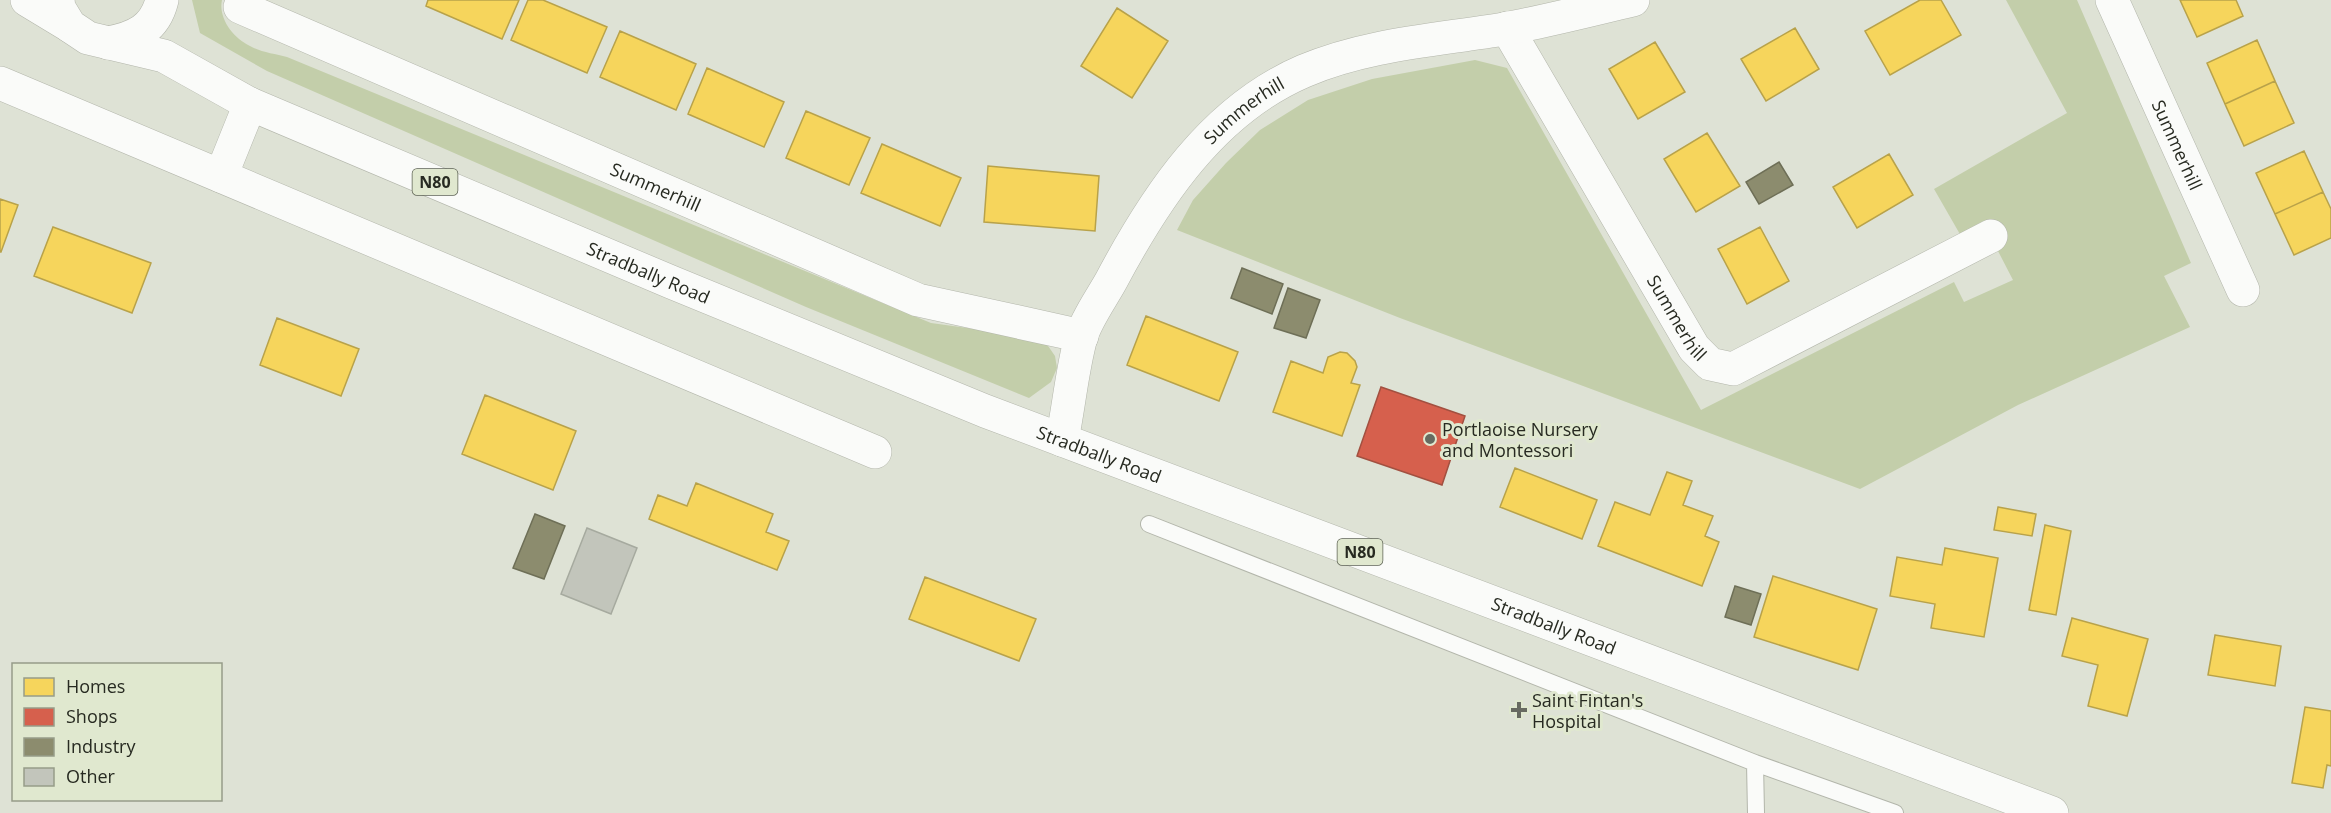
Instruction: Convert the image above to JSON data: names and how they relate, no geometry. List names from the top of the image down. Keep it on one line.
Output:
{"streets":{"street":["Summerhill","N80","Stradbally Road"]},"crossings":[["Summerhill","Stradbally Road"],["N80","Stradbally Road"]],"places":{"other":["Portlaoise Nursery and Montessori"],"health":["Saint Fintan's Hospital"]},"legend":["Homes","Shops","Industry","Other"]}
